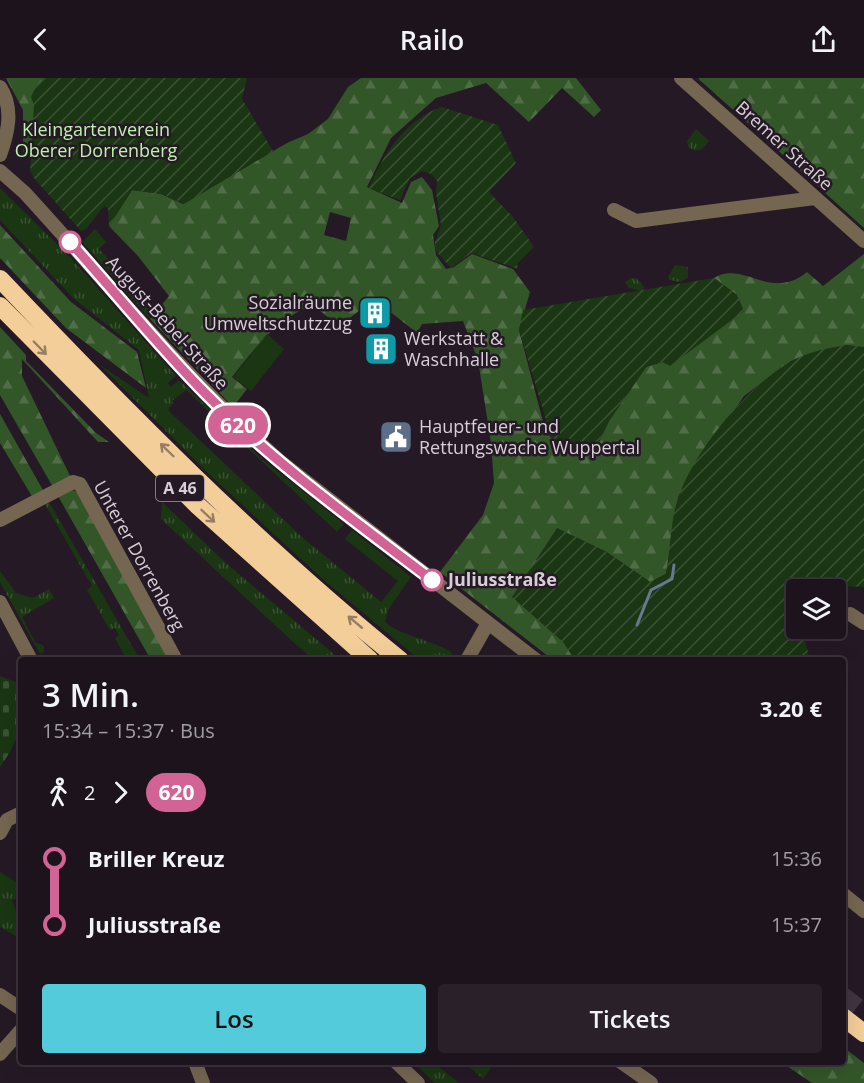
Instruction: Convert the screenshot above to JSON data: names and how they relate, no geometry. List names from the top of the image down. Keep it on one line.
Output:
{"streets":{"highway":["A 46"],"street":["Bremer Straße","August-Bebel-Straße","Unterer Dorrenberg"]},"parks":["Kleingartenverein Oberer Dorrenberg"],"places":{"building":["Sozialräume Umweltschutzzug","Werkstatt & Waschhalle"],"public building":["Hauptfeuer- und Rettungswache Wuppertal"],"other":["Juliusstraße"]},"lines":["bus line 620"],"page":{"header":"Railo","on_map":"620","heading":["3 Min.","15:34 – 15:37 · Bus","3.20 €"],"legs":["2","620"],"list":[{"name":"Briller Kreuz","value":"15:36"},{"name":"Juliusstraße","value":"15:37"}],"buttons":["Los","Tickets"]}}
